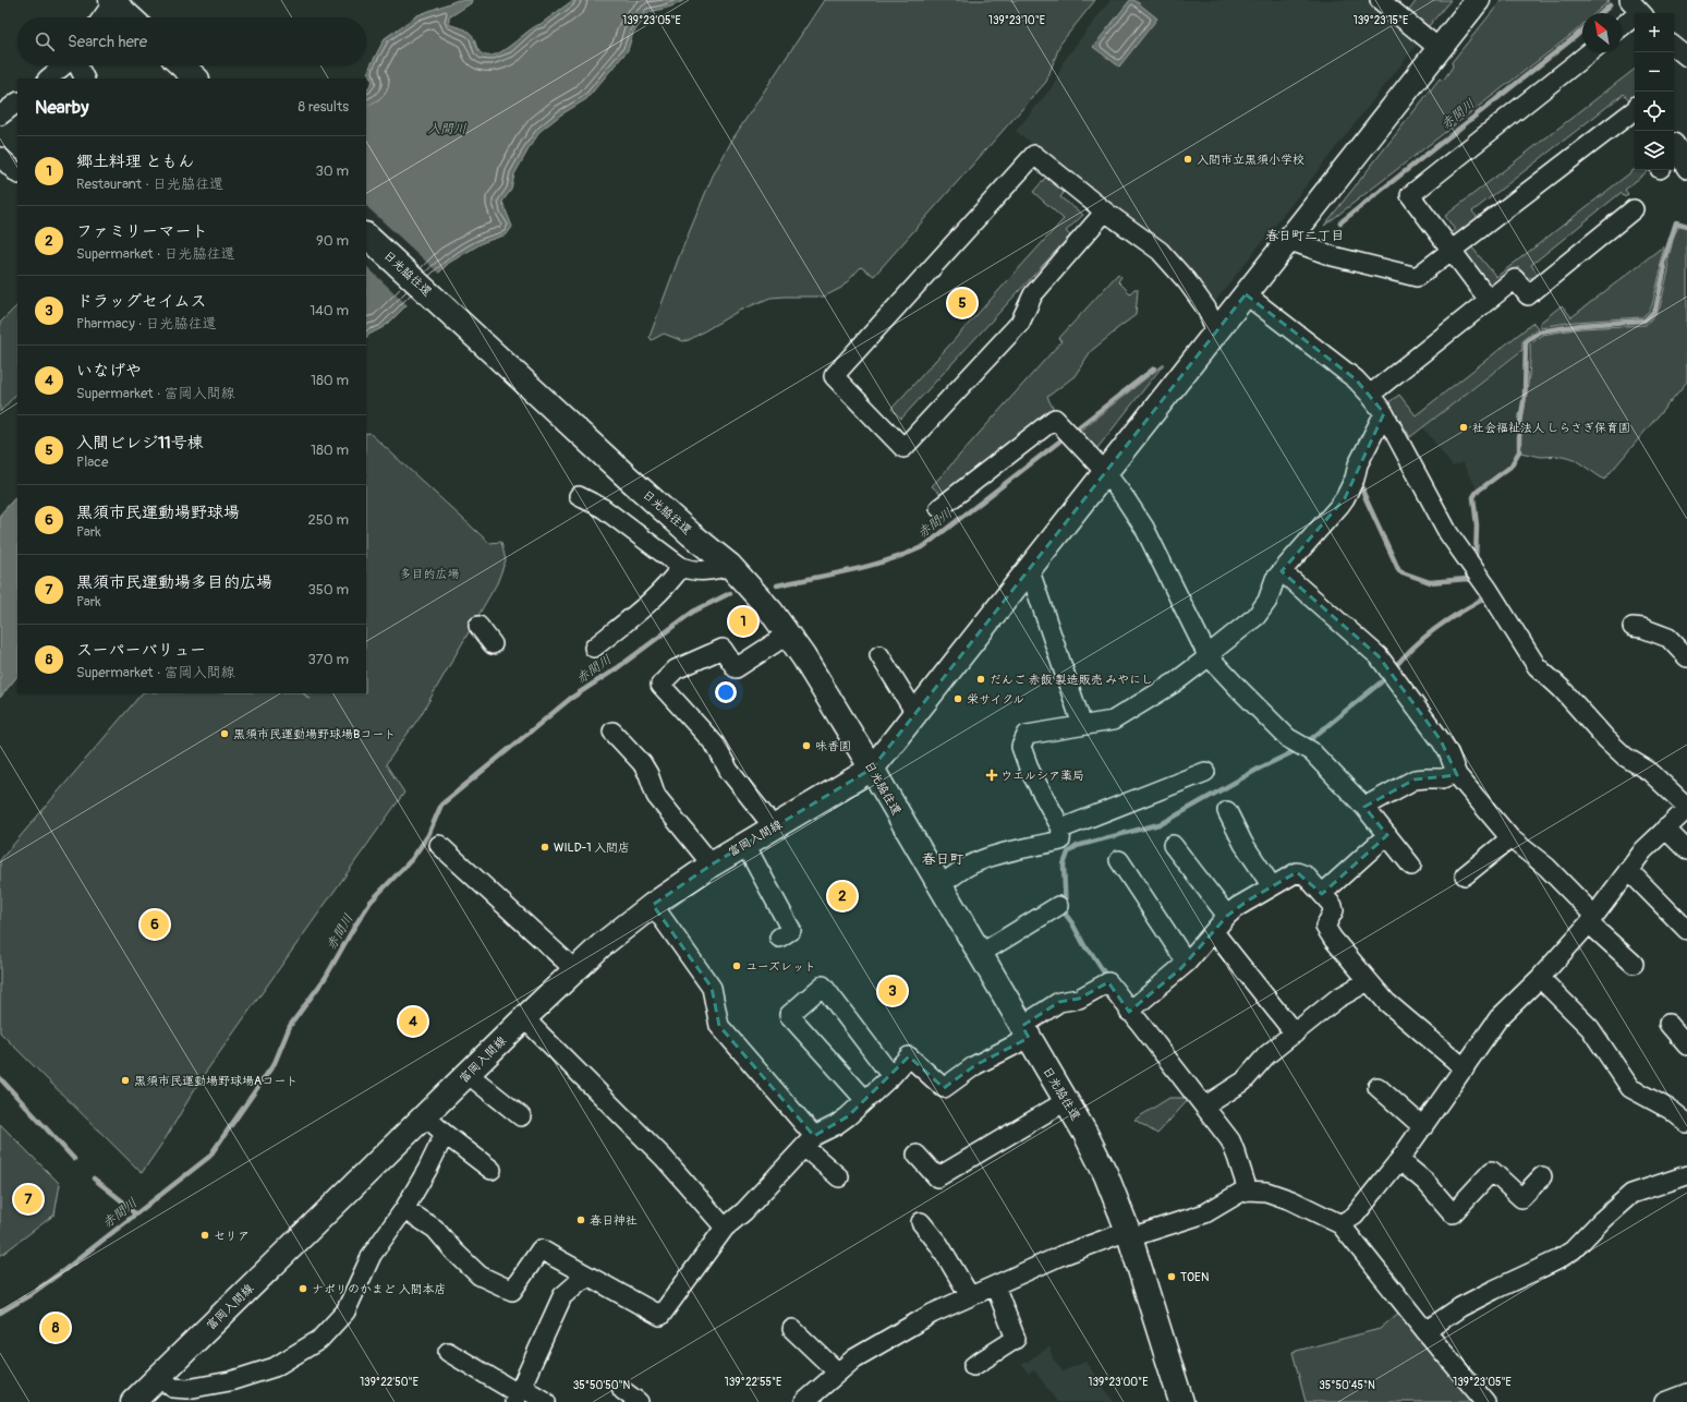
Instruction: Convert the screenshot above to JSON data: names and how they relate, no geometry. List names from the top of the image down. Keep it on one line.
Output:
{"streets":{"main road":["日光脇往還","富岡入間線"]},"crossings":[["日光脇往還","富岡入間線"]],"districts":["春日町二丁目","春日町"],"water":["赤間川","入間川"],"parks":["多目的広場"],"places":{"other":["入間市立黒須小学校","社会福祉法人 しらさぎ保育園","だんご 赤飯 製造販売 みやにし","栄サイクル","黒須市民運動場野球場Bコート","味香園","WILD-1 入間店","ユーズレット","黒須市民運動場野球場Aコート","春日神社","セリア","TOEN","ナポリのかまど 入間本店"],"health":["ウエルシア薬局"]},"north":"top left","page":{"map_buttons":["+","−"],"search":"Search here","heading":["Nearby","8 results"],"list":[{"mark":"1","name":"郷土料理 ともん","note":"Restaurant · 日光脇往還","value":"30 m"},{"mark":"2","name":"ファミリーマート","note":"Supermarket · 日光脇往還","value":"90 m"},{"mark":"3","name":"ドラッグセイムス","note":"Pharmacy · 日光脇往還","value":"140 m"},{"mark":"4","name":"いなげや","note":"Supermarket · 富岡入間線","value":"180 m"},{"mark":"5","name":"入間ビレジ11号棟","note":"Place","value":"180 m"},{"mark":"6","name":"黒須市民運動場野球場","note":"Park","value":"250 m"},{"mark":"7","name":"黒須市民運動場多目的広場","note":"Park","value":"350 m"},{"mark":"8","name":"スーパーバリュー","note":"Supermarket · 富岡入間線","value":"370 m"}],"pins":["5","1","2","6","3","4","7","8"]},"coordinates":["139°23'05\"E","139°23'10\"E","139°23'15\"E","139°22'50\"E","139°22'55\"E","139°23'00\"E","35°50'50\"N","35°50'45\"N"]}
